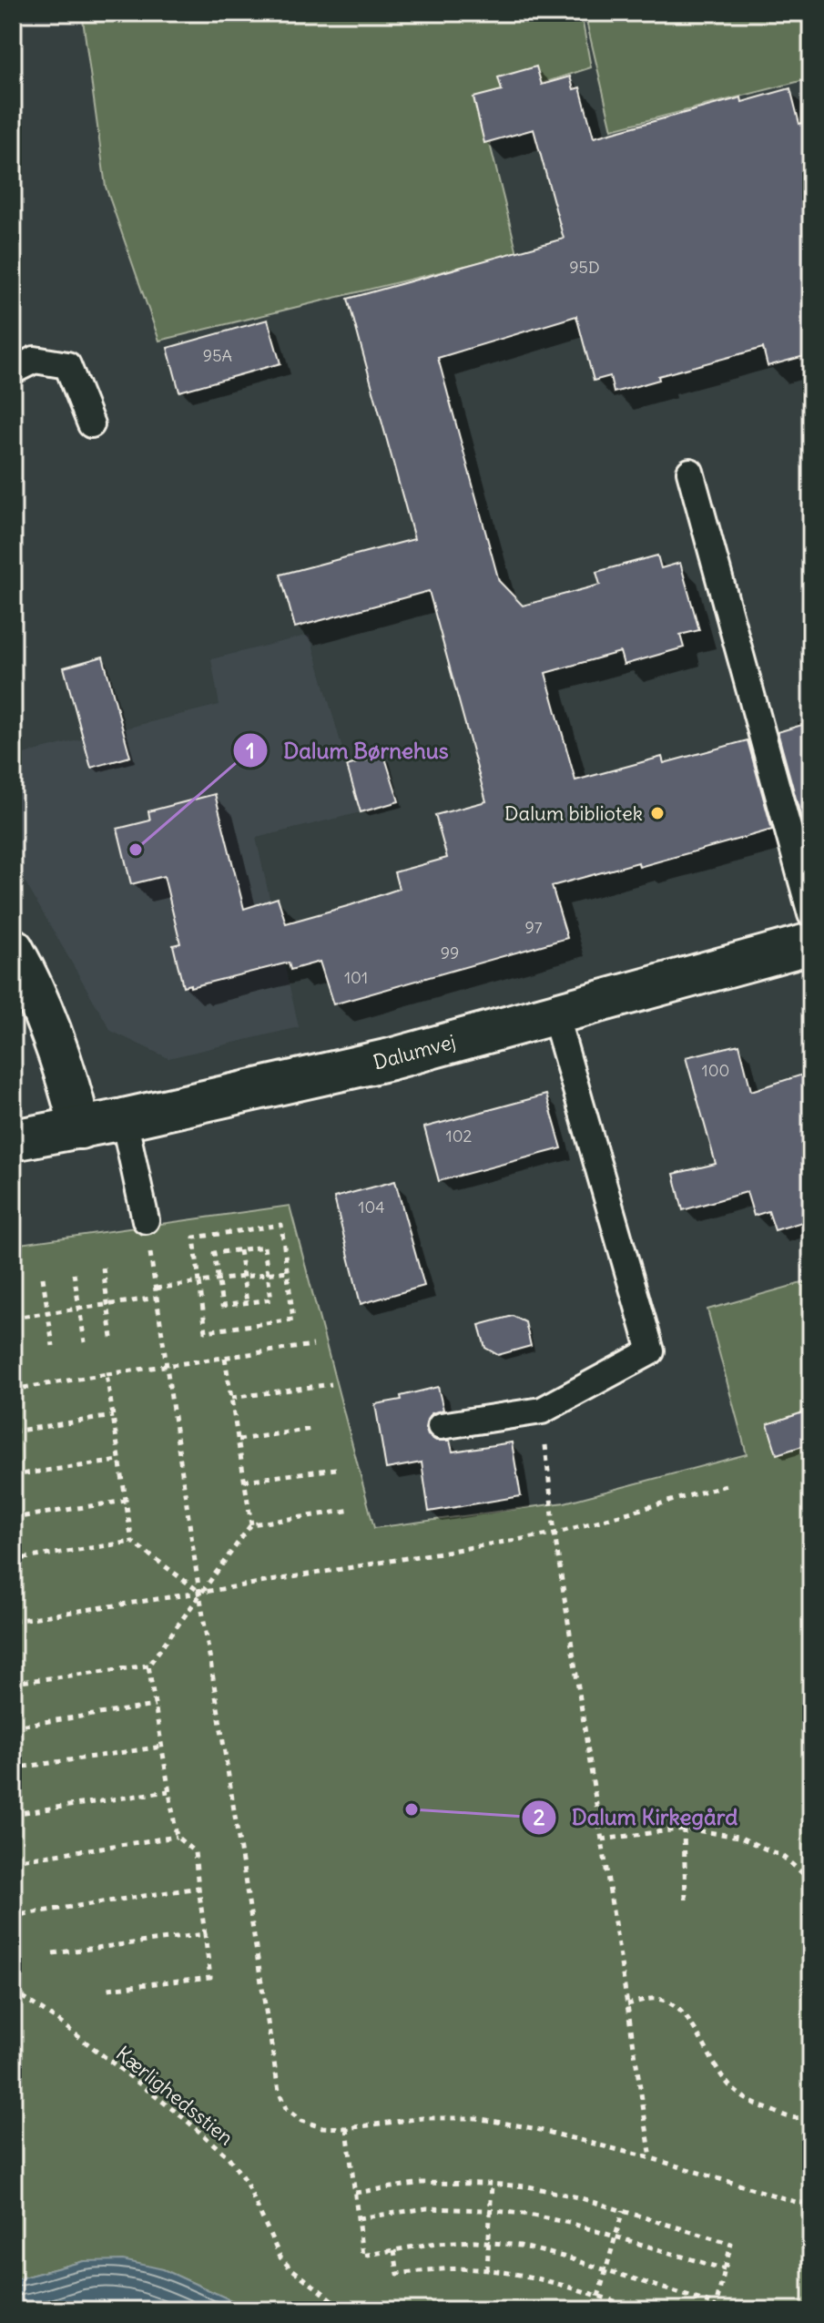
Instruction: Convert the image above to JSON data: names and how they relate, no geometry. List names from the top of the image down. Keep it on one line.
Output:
{"streets":{"street":["Dalumvej"],"path":["Kærlighedsstien"]},"places":["Dalum bibliotek","Dalum Børnehus","Dalum Kirkegård"],"house_numbers":["95D","95A","97","99","101","100","102","104"]}
